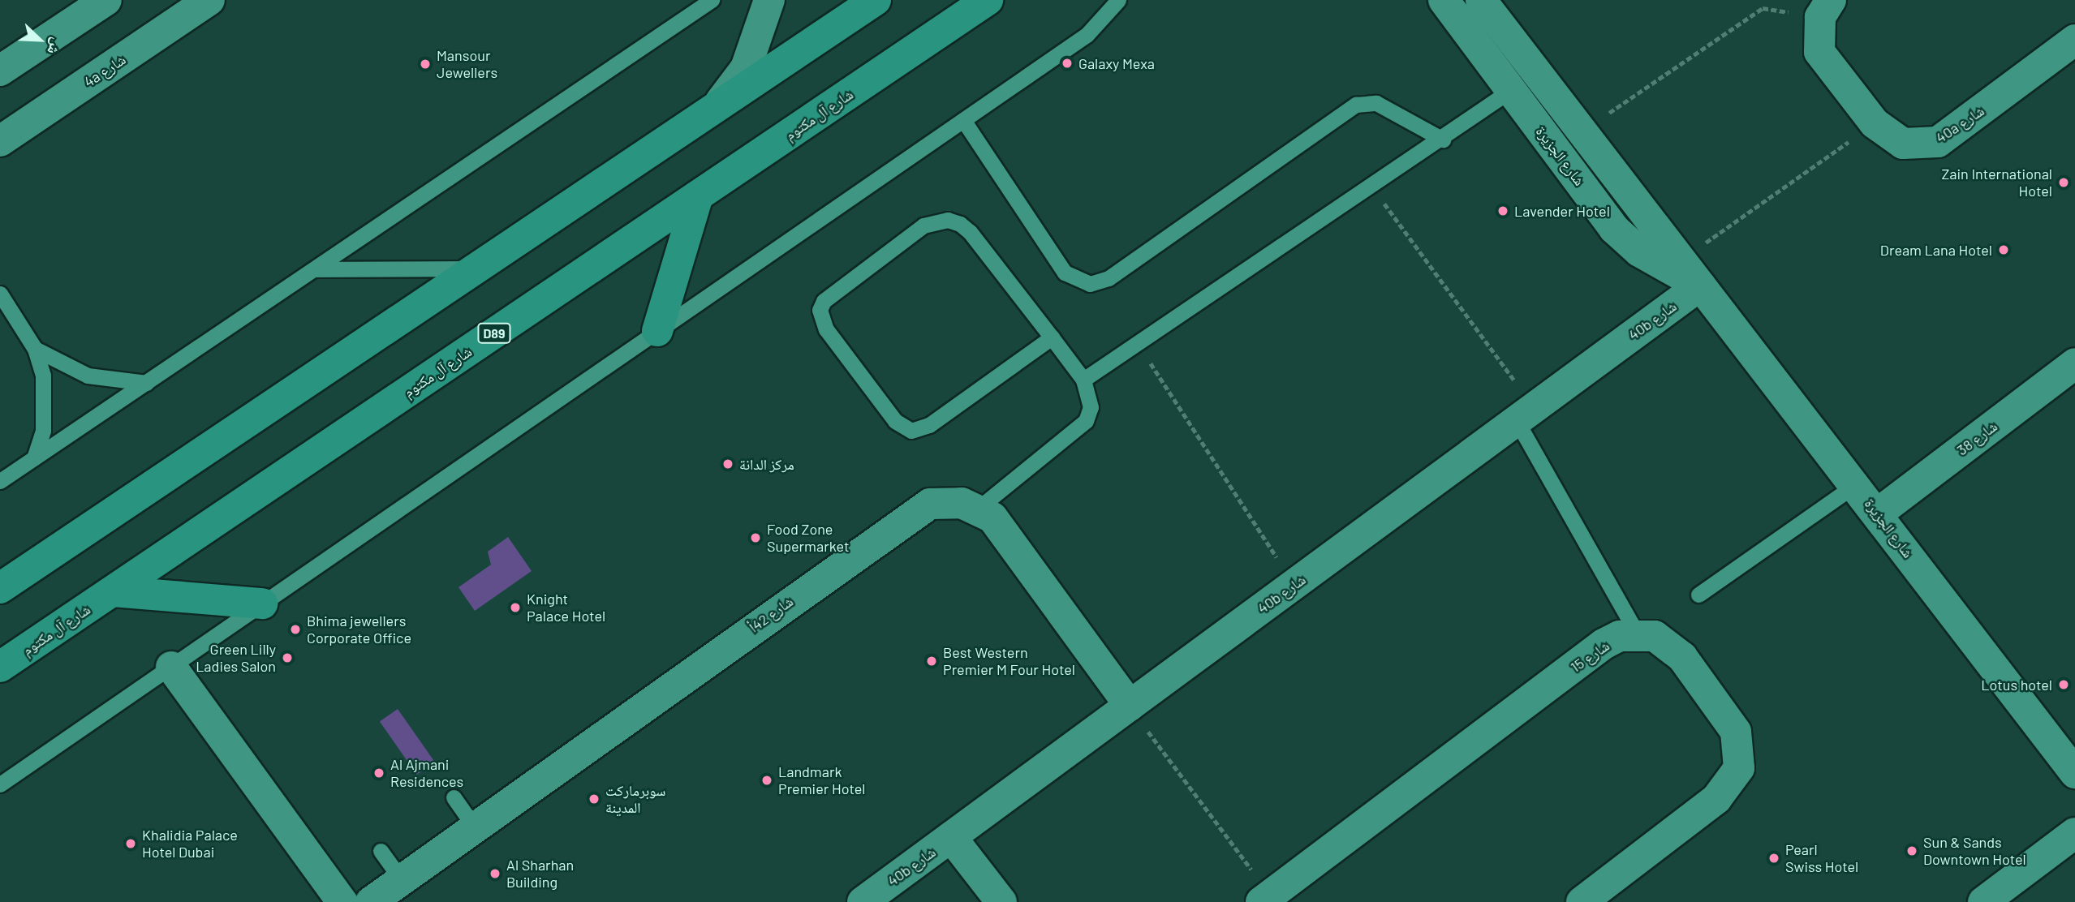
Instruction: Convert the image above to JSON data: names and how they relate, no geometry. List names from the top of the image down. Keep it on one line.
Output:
{"streets":{"main road":["شارع آل مكتوم","D89"],"street":["4a شارع","40a شارع","شارع الجزيرة","40b شارع","شارع 38","شارع 42أ","شارع 15"]},"crossings":[["شارع الجزيرة","40b شارع"],["شارع الجزيرة","شارع 38"]],"places":["Galaxy Mexa","Mansour Jewellers","Zain International Hotel","Lavender Hotel","Dream Lana Hotel","مركز الدانة","Food Zone Supermarket","Knight Palace Hotel","Bhima jewellers Corporate Office","Green Lilly Ladies Salon","Best Western Premier M Four Hotel","Lotus hotel","Al Ajmani Residences","Landmark Premier Hotel","سوبرماركت المدينة","Khalidia Palace Hotel Dubai","Sun & Sands Downtown Hotel","Pearl Swiss Hotel","Al Sharhan Building"],"north":"bottom right"}
